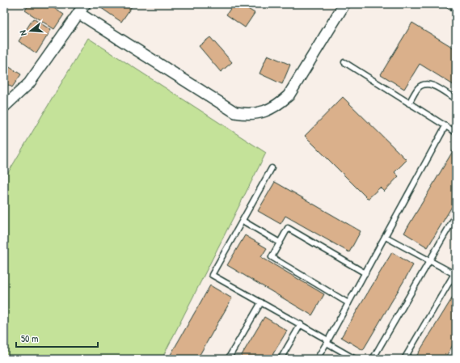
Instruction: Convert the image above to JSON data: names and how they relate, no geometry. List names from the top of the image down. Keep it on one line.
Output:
{"scale_bar":"50 m","north":"left"}
